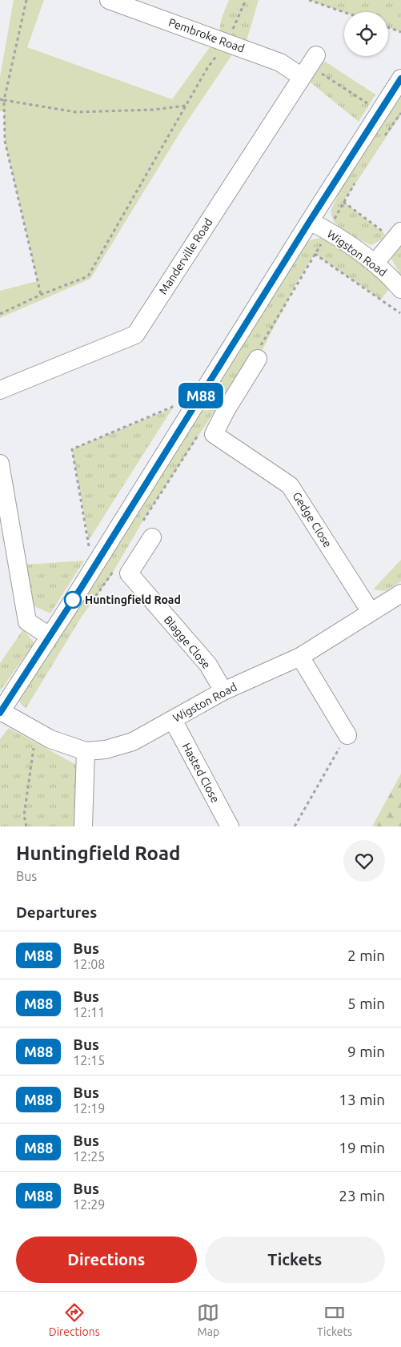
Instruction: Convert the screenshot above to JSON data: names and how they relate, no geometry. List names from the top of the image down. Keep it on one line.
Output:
{"streets":{"street":["Pembroke Road","Wigston Road","Manderville Road","Gedge Close","Blagge Close","Hasted Close"]},"crossings":[["Pembroke Road","Manderville Road"],["Wigston Road","Gedge Close"],["Wigston Road","Blagge Close"],["Wigston Road","Hasted Close"]],"places":["Huntingfield Road"],"lines":["bus line M88"],"page":{"on_map":"M88","heading":[["Huntingfield Road","Bus"],"Departures"],"list":[{"mark":"M88","name":"Bus","note":"12:08","value":"2 min"},{"mark":"M88","name":"Bus","note":"12:11","value":"5 min"},{"mark":"M88","name":"Bus","note":"12:15","value":"9 min"},{"mark":"M88","name":"Bus","note":"12:19","value":"13 min"},{"mark":"M88","name":"Bus","note":"12:25","value":"19 min"},{"mark":"M88","name":"Bus","note":"12:29","value":"23 min"}],"buttons":["Directions","Tickets"],"tabs":["Directions","Map","Tickets"]}}
